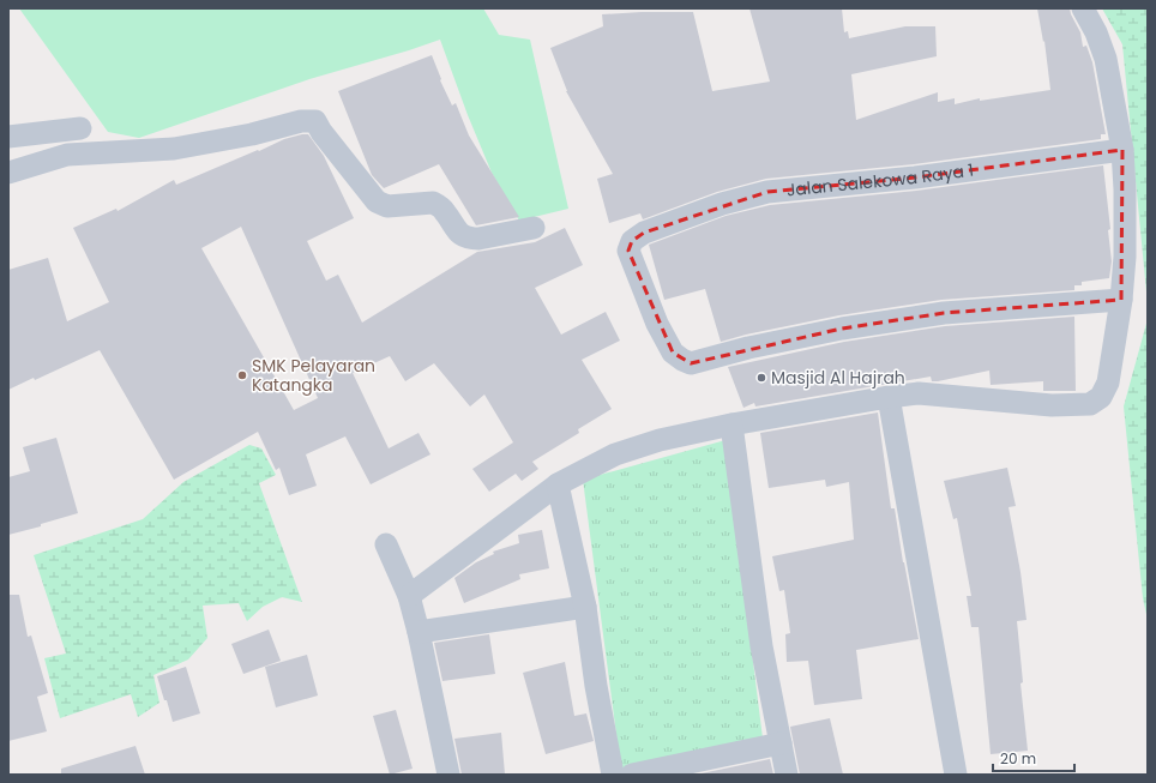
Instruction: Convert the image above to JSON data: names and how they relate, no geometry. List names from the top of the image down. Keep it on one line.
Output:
{"streets":{"street":["Jalan Salekowa Raya 1"]},"places":["SMK Pelayaran Katangka","Masjid Al Hajrah"],"scale_bar":"20 m"}
